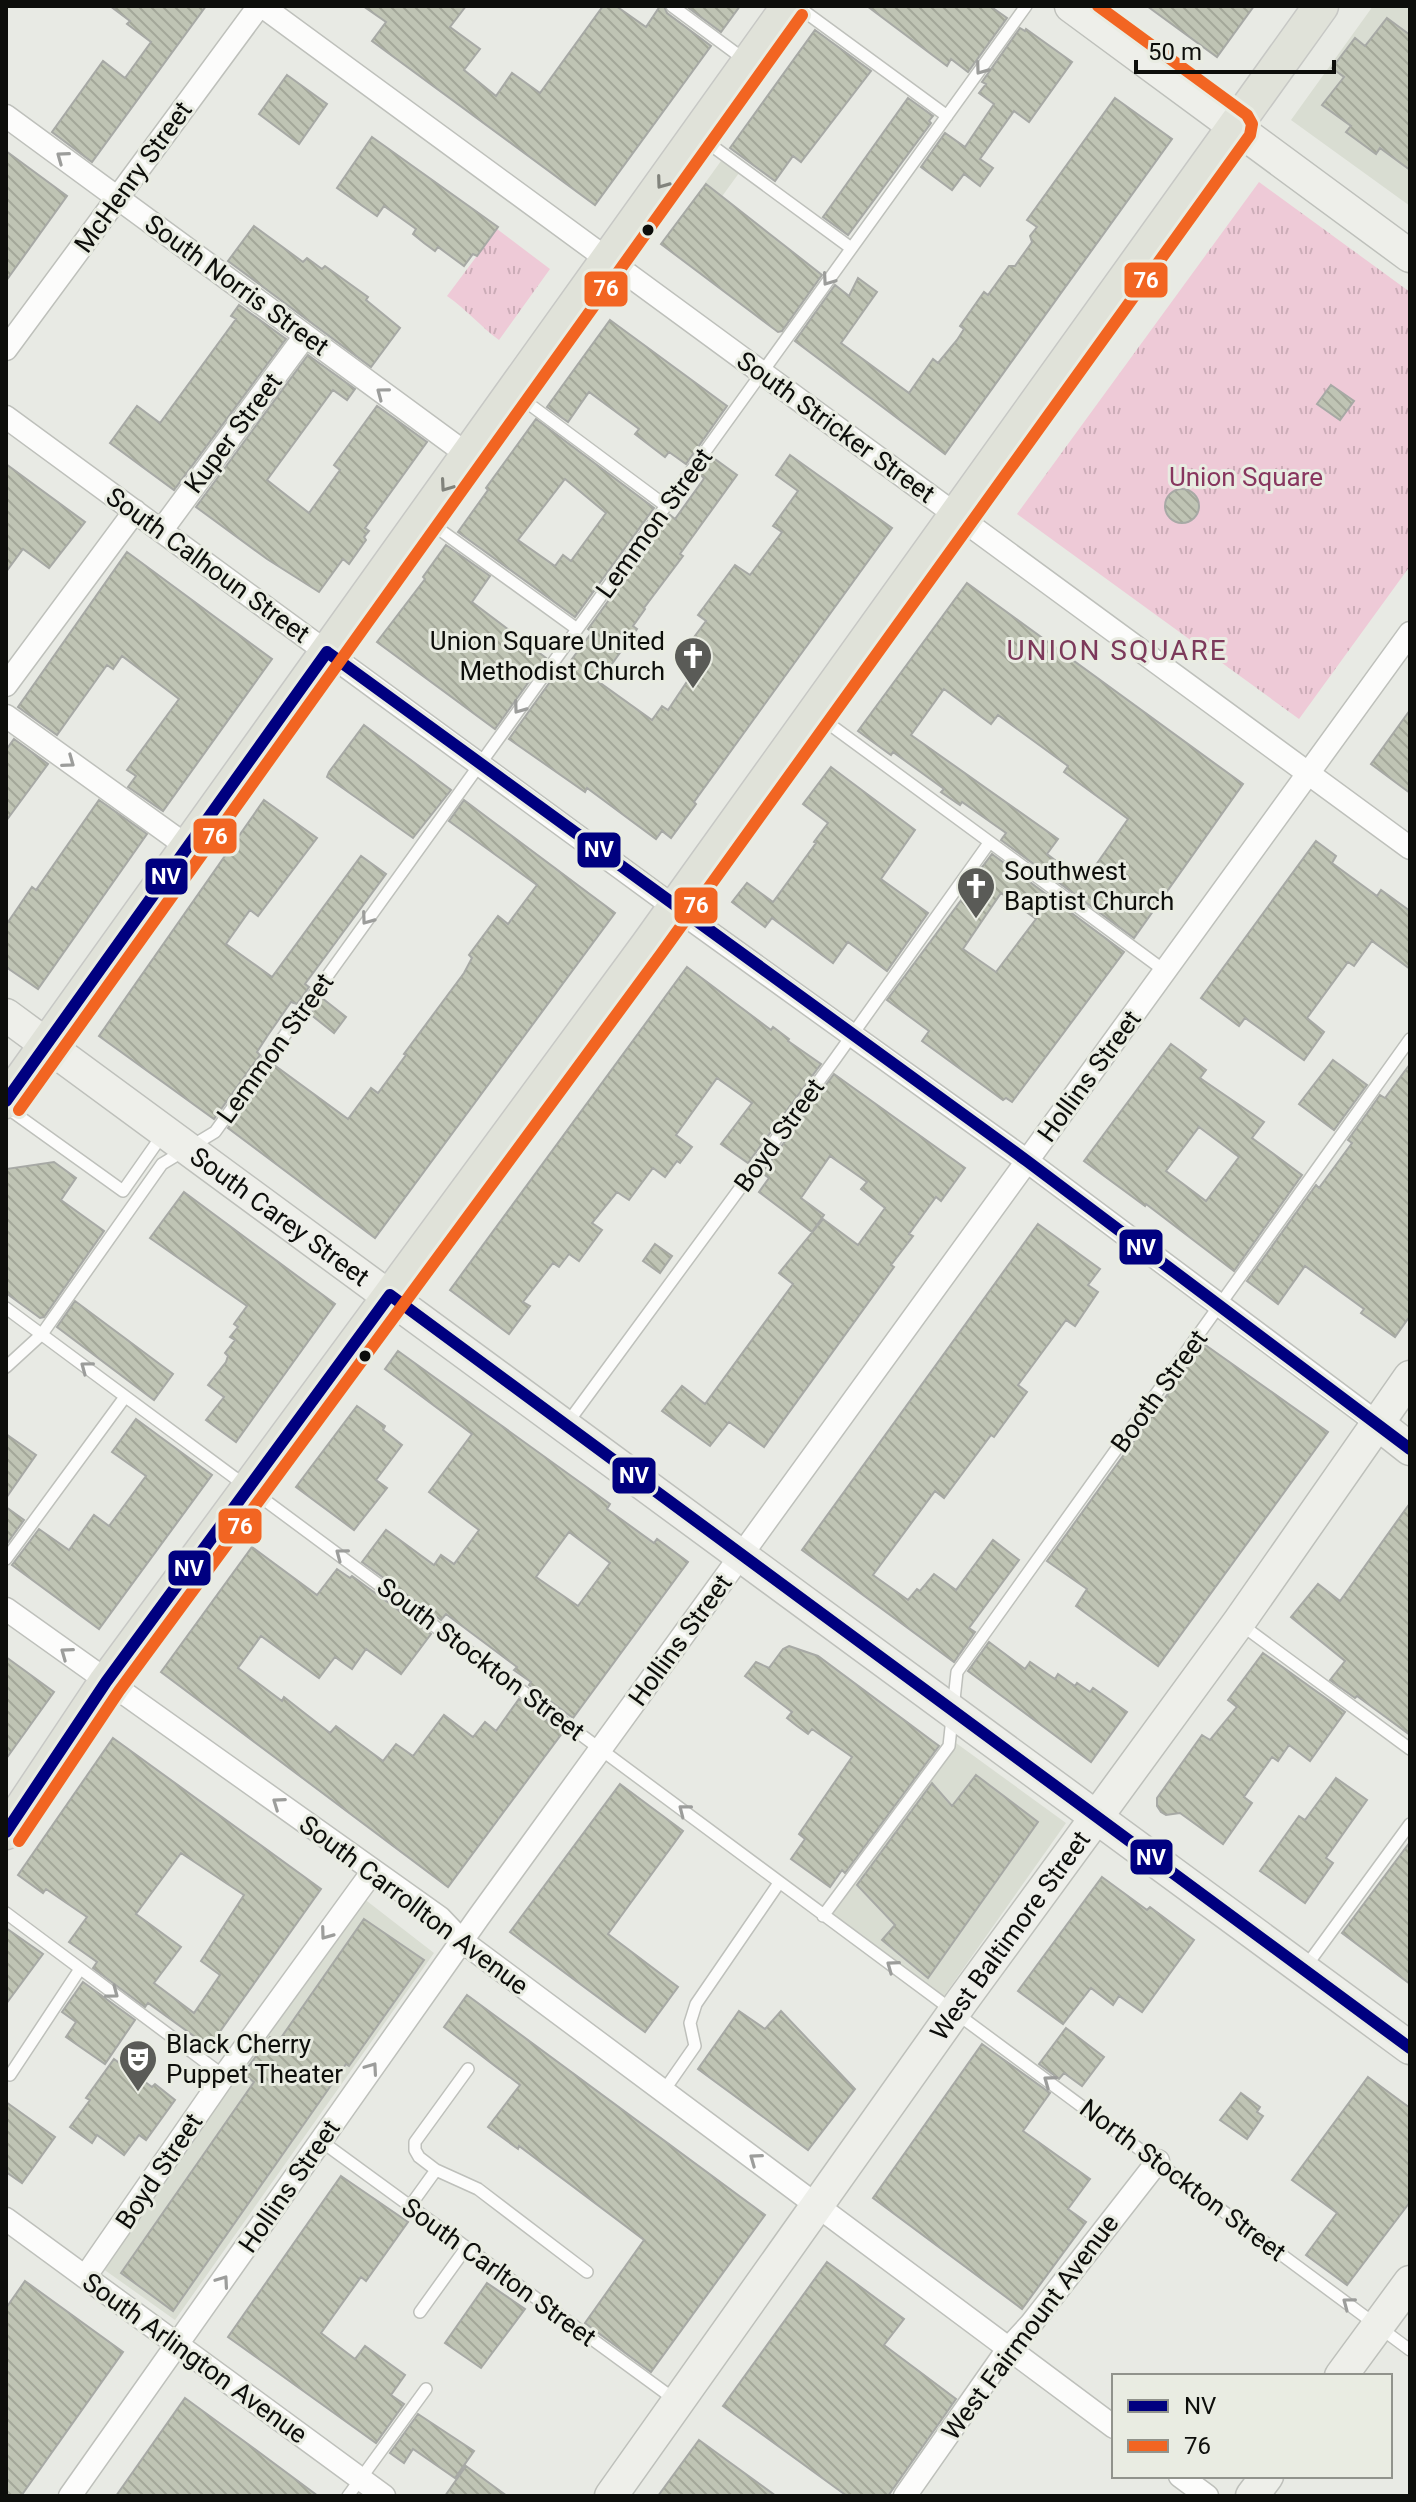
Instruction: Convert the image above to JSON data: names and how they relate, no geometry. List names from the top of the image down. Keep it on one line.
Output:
{"streets":{"main road":["South Carey Street","West Baltimore Street"],"street":["McHenry Street","South Norris Street","South Stricker Street","Kuper Street","South Calhoun Street","Hollins Street","Boyd Street","South Carrollton Avenue","West Fairmount Avenue","South Arlington Avenue"],"lane":["Lemmon Street","Booth Street","South Stockton Street","North Stockton Street","South Carlton Street"]},"crossings":[["McHenry Street","South Norris Street"],["McHenry Street","South Stricker Street"],["South Norris Street","Kuper Street"],["South Stricker Street","Lemmon Street"],["South Stricker Street","Hollins Street"],["Kuper Street","South Calhoun Street"],["Lemmon Street","South Calhoun Street"],["Lemmon Street","South Carey Street"],["Lemmon Street","South Stockton Street"],["South Calhoun Street","Hollins Street"],["South Calhoun Street","Boyd Street"],["South Calhoun Street","Booth Street"],["South Calhoun Street","West Baltimore Street"],["Hollins Street","South Carey Street"],["Hollins Street","South Stockton Street"],["Hollins Street","South Carrollton Avenue"],["Hollins Street","South Carlton Street"],["Hollins Street","South Arlington Avenue"],["Boyd Street","South Carey Street"],["Boyd Street","South Carrollton Avenue"],["Boyd Street","South Arlington Avenue"],["South Carey Street","Booth Street"],["South Carey Street","West Baltimore Street"],["Booth Street","South Stockton Street"],["South Stockton Street","West Baltimore Street"],["South Stockton Street","North Stockton Street"],["South Carrollton Avenue","West Baltimore Street"],["South Carrollton Avenue","West Fairmount Avenue"],["West Baltimore Street","North Stockton Street"],["West Baltimore Street","South Carlton Street"],["North Stockton Street","West Fairmount Avenue"]],"one_way":["South Norris Street","Lemmon Street","South Stockton Street","South Carrollton Avenue","North Stockton Street"],"districts":["UNION SQUARE"],"parks":["Union Square"],"places":{"church":["Union Square United Methodist Church","Southwest Baptist Church"],"theatre":["Black Cherry Puppet Theater"]},"lines":["transit line 76","transit line NV"],"legend":["NV","76"],"scale_bar":"50 m"}
